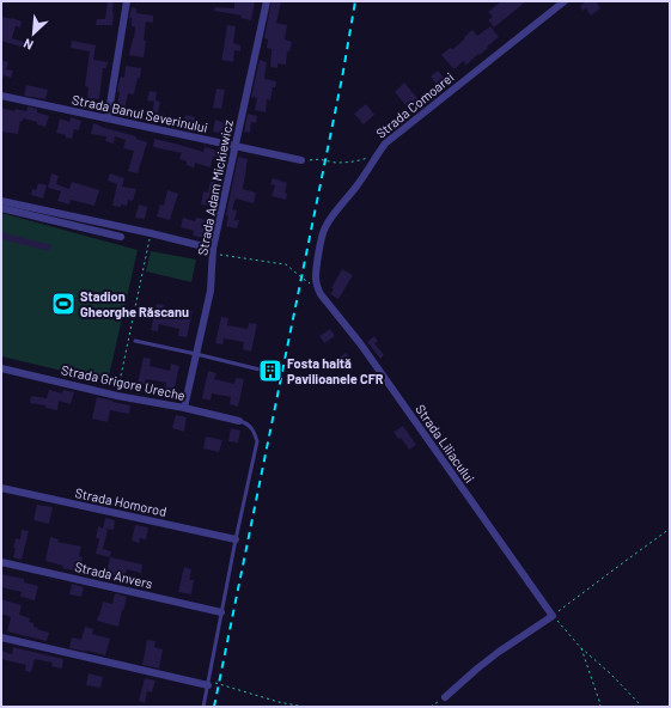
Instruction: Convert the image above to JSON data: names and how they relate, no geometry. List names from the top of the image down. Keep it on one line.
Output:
{"streets":{"street":["Strada Comoarei","Strada Banul Severinului","Strada Adam Mickiewicz","Strada Grigore Ureche","Strada Liliacului","Strada Homorod","Strada Anvers"]},"crossings":[["Strada Comoarei","Strada Liliacului"],["Strada Banul Severinului","Strada Adam Mickiewicz"],["Strada Adam Mickiewicz","Strada Grigore Ureche"]],"places":{"sports":["Stadion Gheorghe Răscanu"],"building":["Fosta haltă Pavilioanele CFR"]},"north":"bottom left"}
